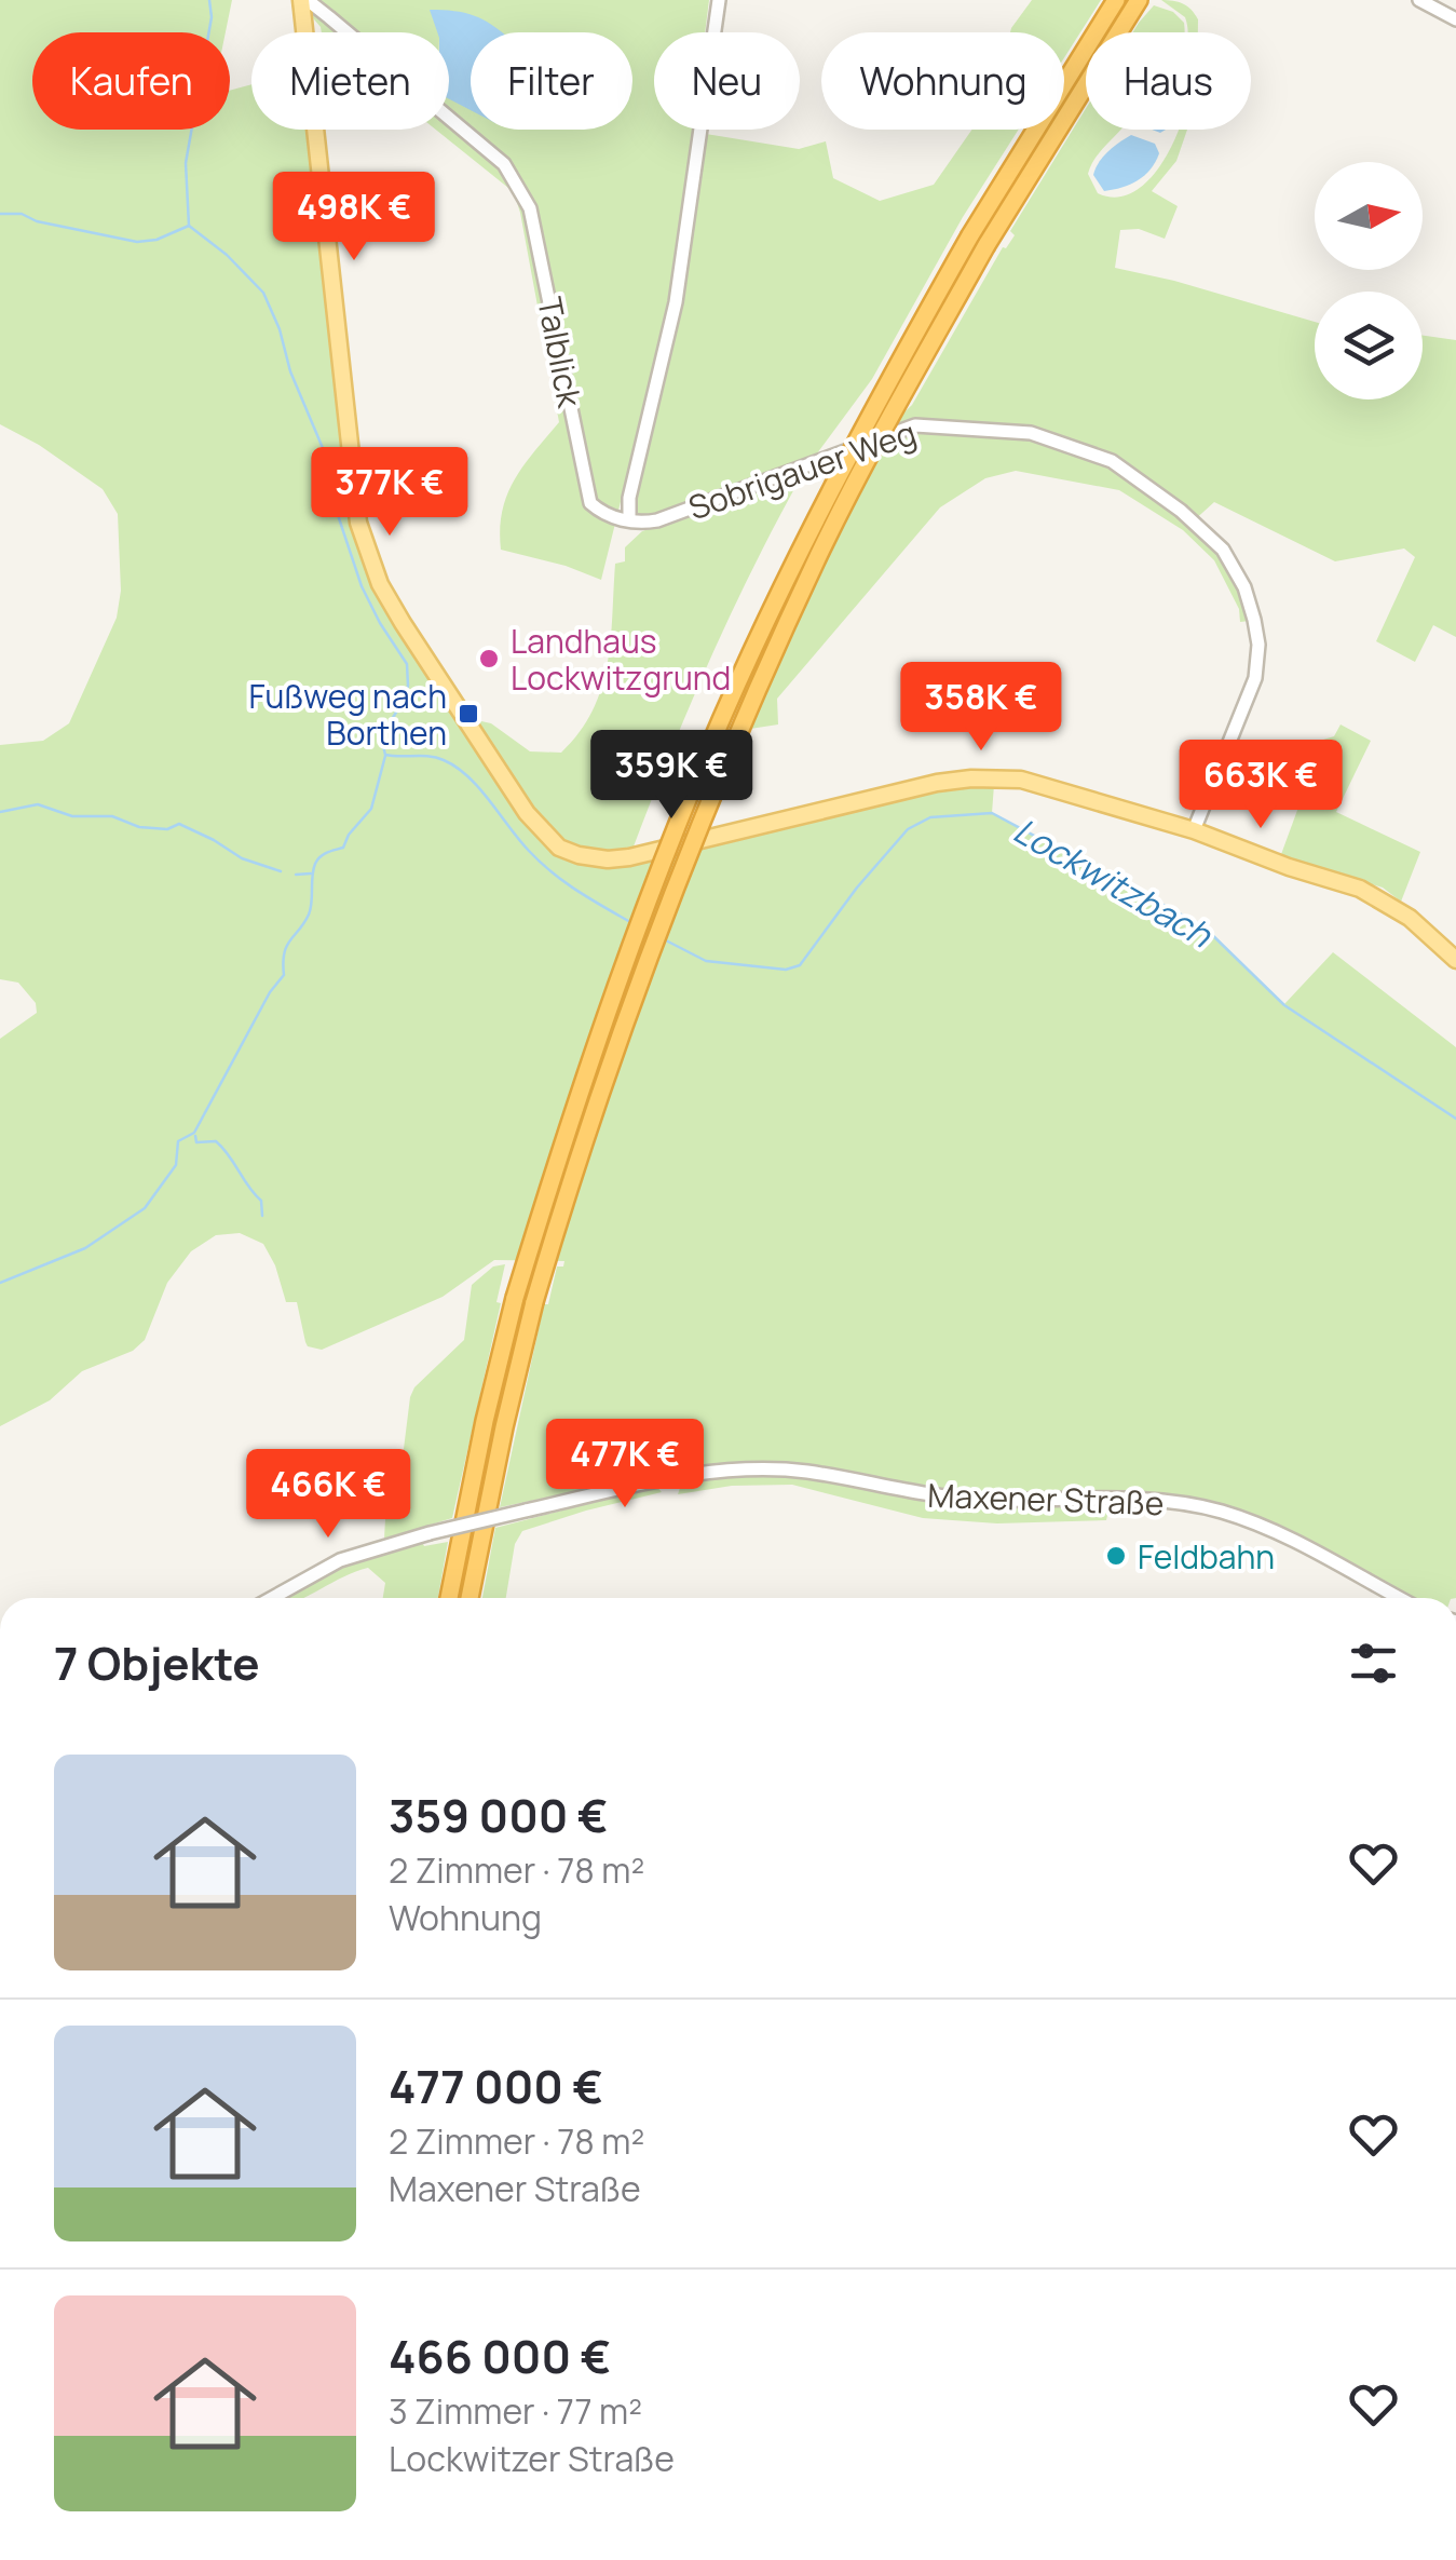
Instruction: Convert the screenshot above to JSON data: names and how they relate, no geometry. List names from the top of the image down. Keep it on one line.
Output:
{"streets":{"street":["Talblick","Sobrigauer Weg","Maxener Straße"]},"crossings":[["Talblick","Sobrigauer Weg"]],"water":["Lockwitzbach"],"places":{"other":["Landhaus Lockwitzgrund","Feldbahn"],"transit":["Fußweg nach Borthen"]},"north":"right","page":{"chip":["Kaufen","Mieten","Filter","Neu","Wohnung","Haus"],"price":["498K €","377K €","358K €","359K €","663K €","477K €","466K €"],"heading":"7 Objekte","list":[{"name":"359 000 €","note":"2 Zimmer · 78 m² · Wohnung"},{"name":"477 000 €","note":"2 Zimmer · 78 m² · Maxener Straße"},{"name":"466 000 €","note":"3 Zimmer · 77 m² · Lockwitzer Straße"}]}}
